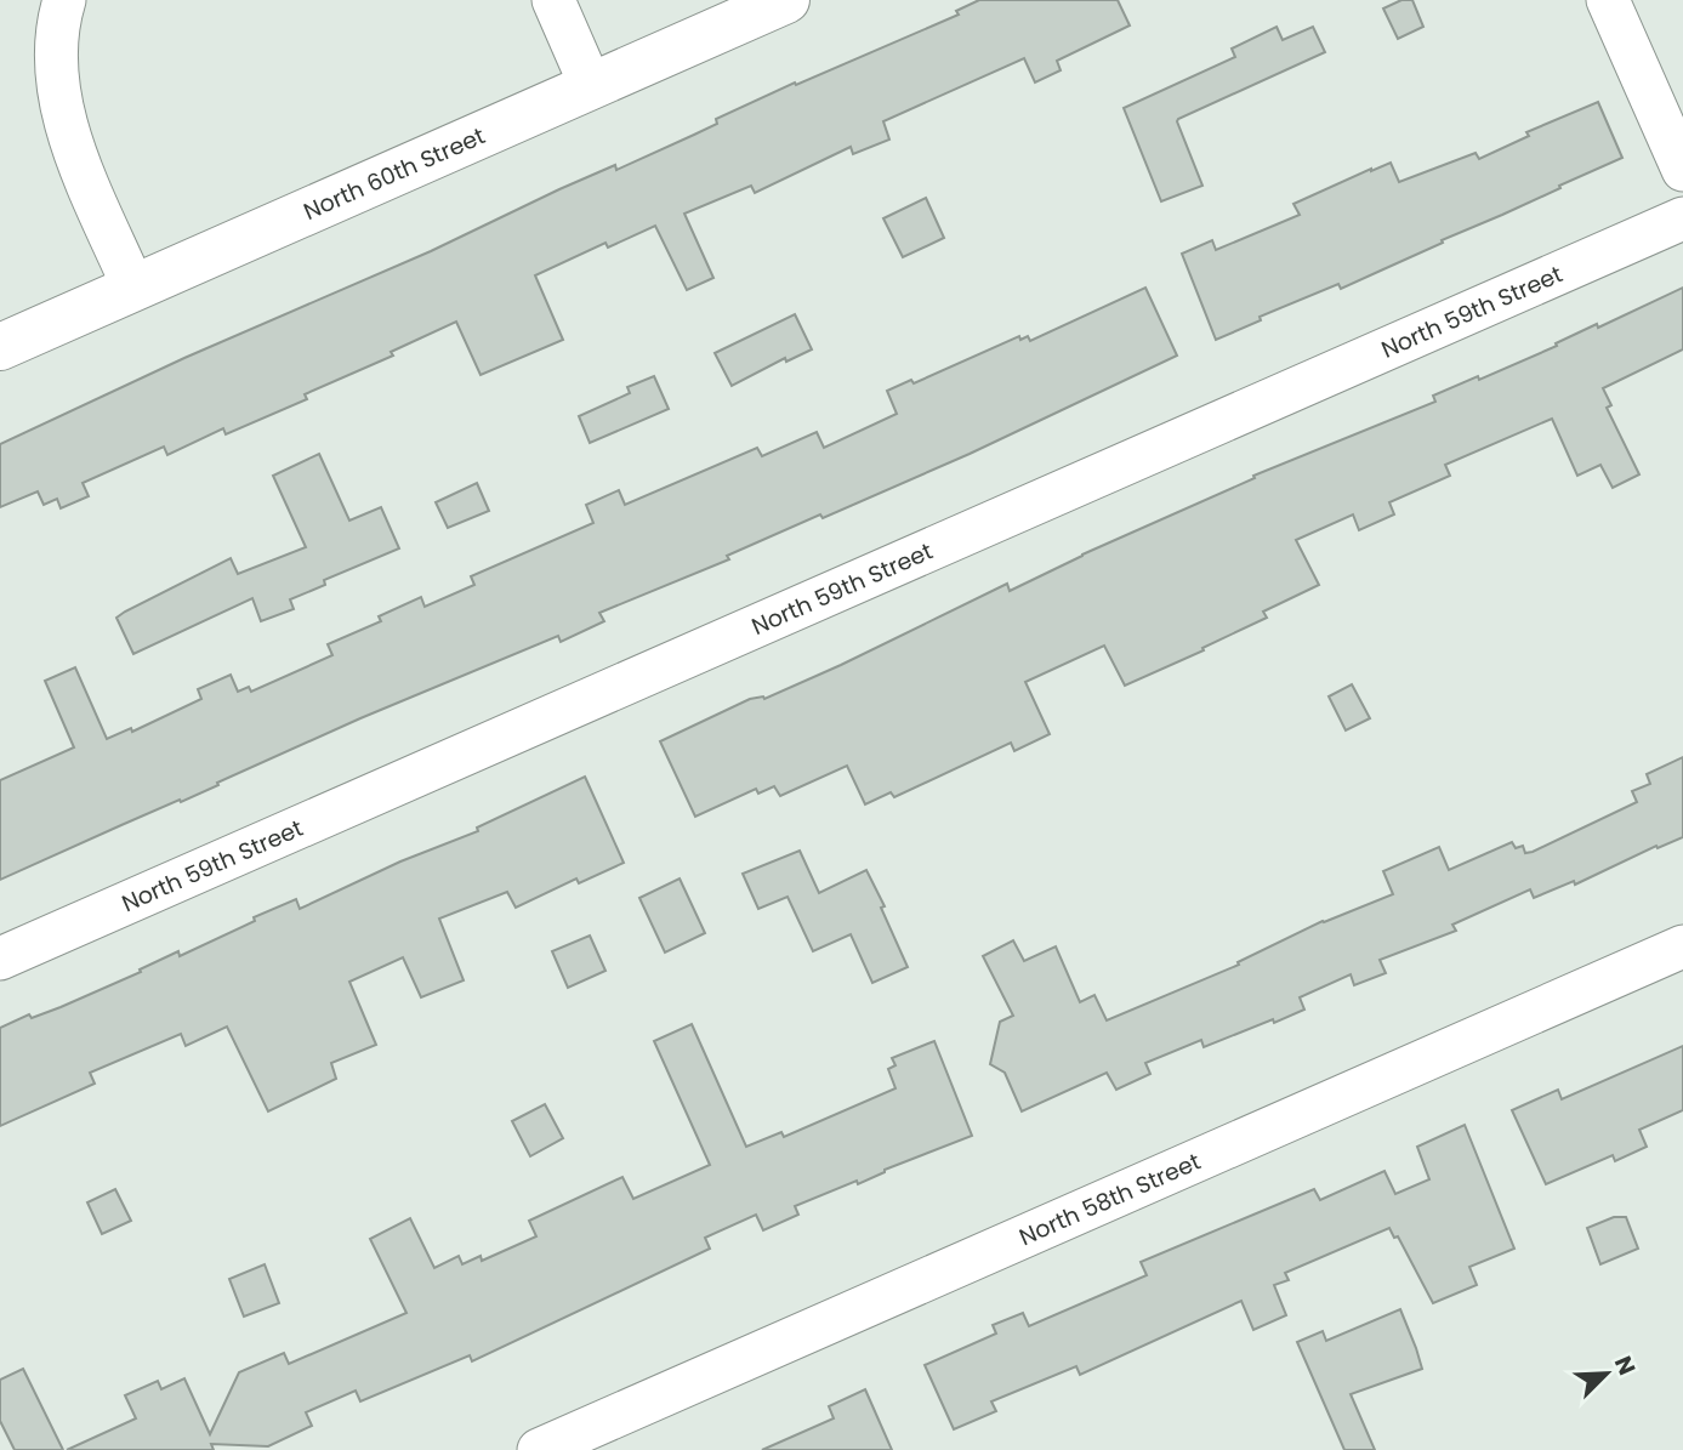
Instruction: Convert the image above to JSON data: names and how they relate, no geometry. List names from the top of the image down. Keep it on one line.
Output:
{"streets":{"main road":["North 60th Street"],"street":["North 59th Street","North 58th Street"]},"north":"top right"}
